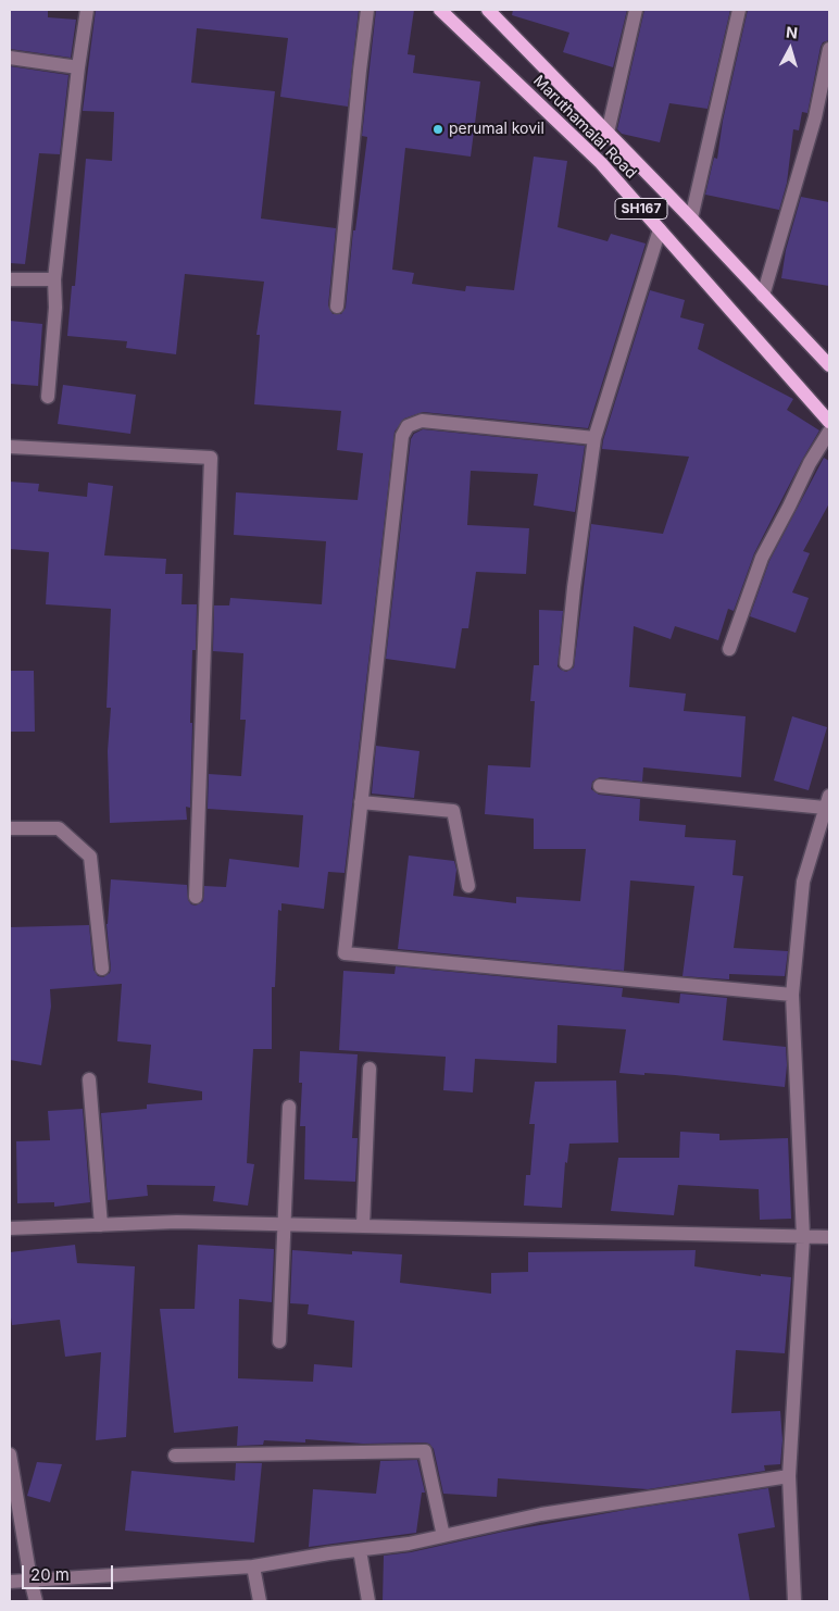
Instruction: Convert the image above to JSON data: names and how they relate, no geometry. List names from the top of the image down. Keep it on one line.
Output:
{"streets":{"main road":["Maruthamalai Road","SH167"]},"places":["perumal kovil"],"scale_bar":"20 m","north":"top"}
